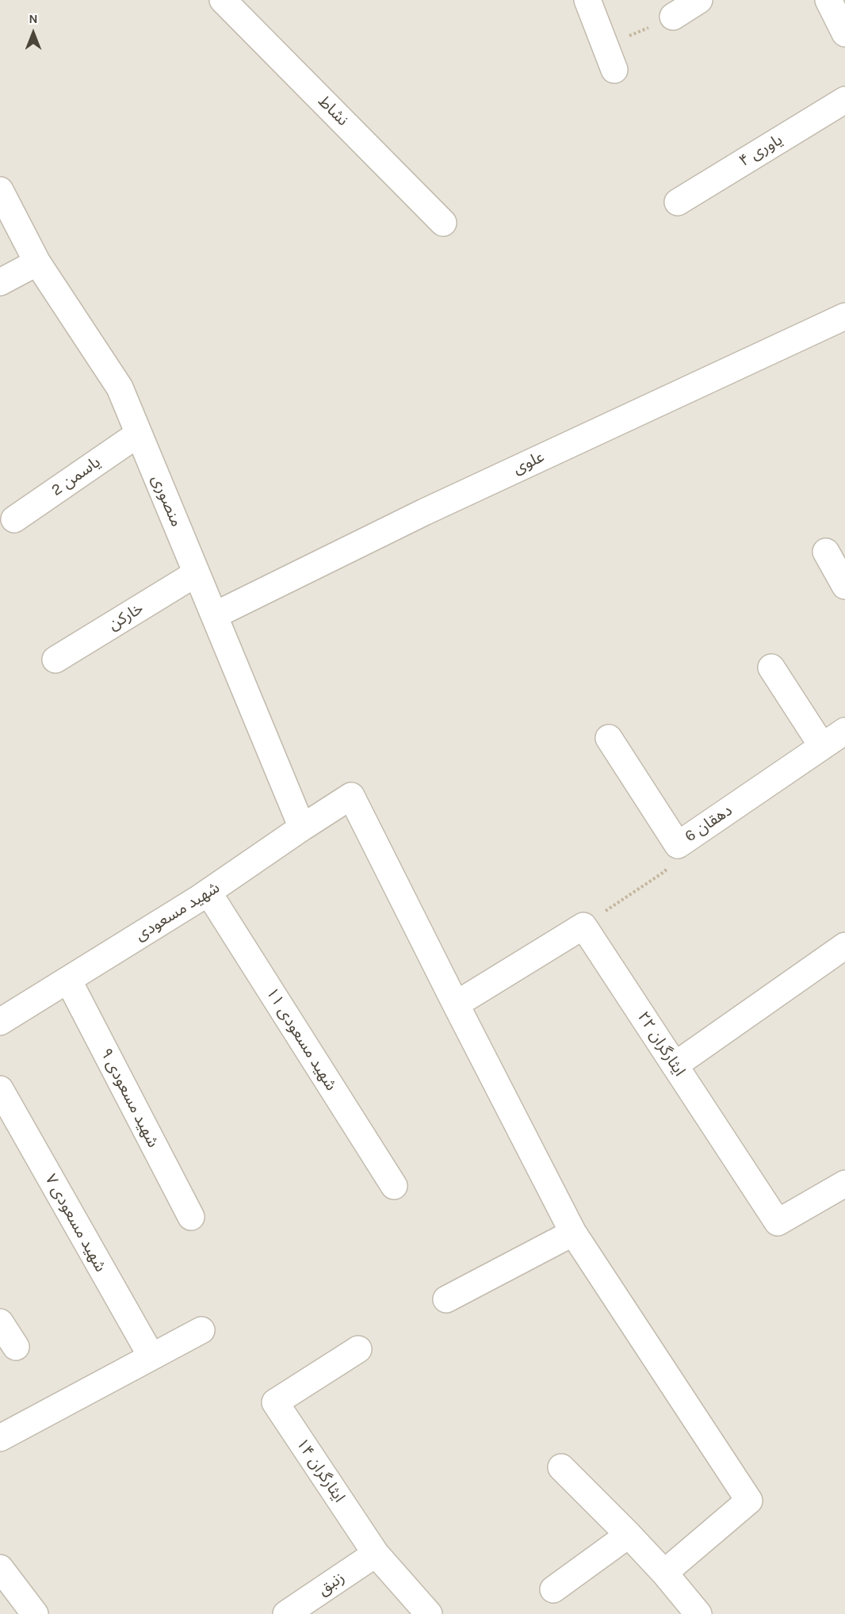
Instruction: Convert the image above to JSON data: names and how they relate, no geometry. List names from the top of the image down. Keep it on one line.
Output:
{"streets":{"street":["نشاط","یاوری ۴","علوی","یاسمن 2","منصوری","خارکن","دهقان 6","شهید مسعودی","شهید مسعودی ۱۱","ایثارگران ۲۲","شهید مسعودی ۹","شهید مسعودی ۷","ایثارگران ۱۴","زنبق"]},"crossings":[["علوی","منصوری"],["یاسمن 2","منصوری"],["منصوری","خارکن"],["منصوری","شهید مسعودی"],["شهید مسعودی","شهید مسعودی ۱۱"],["شهید مسعودی","شهید مسعودی ۹"],["ایثارگران ۱۴","زنبق"]],"north":"top"}
